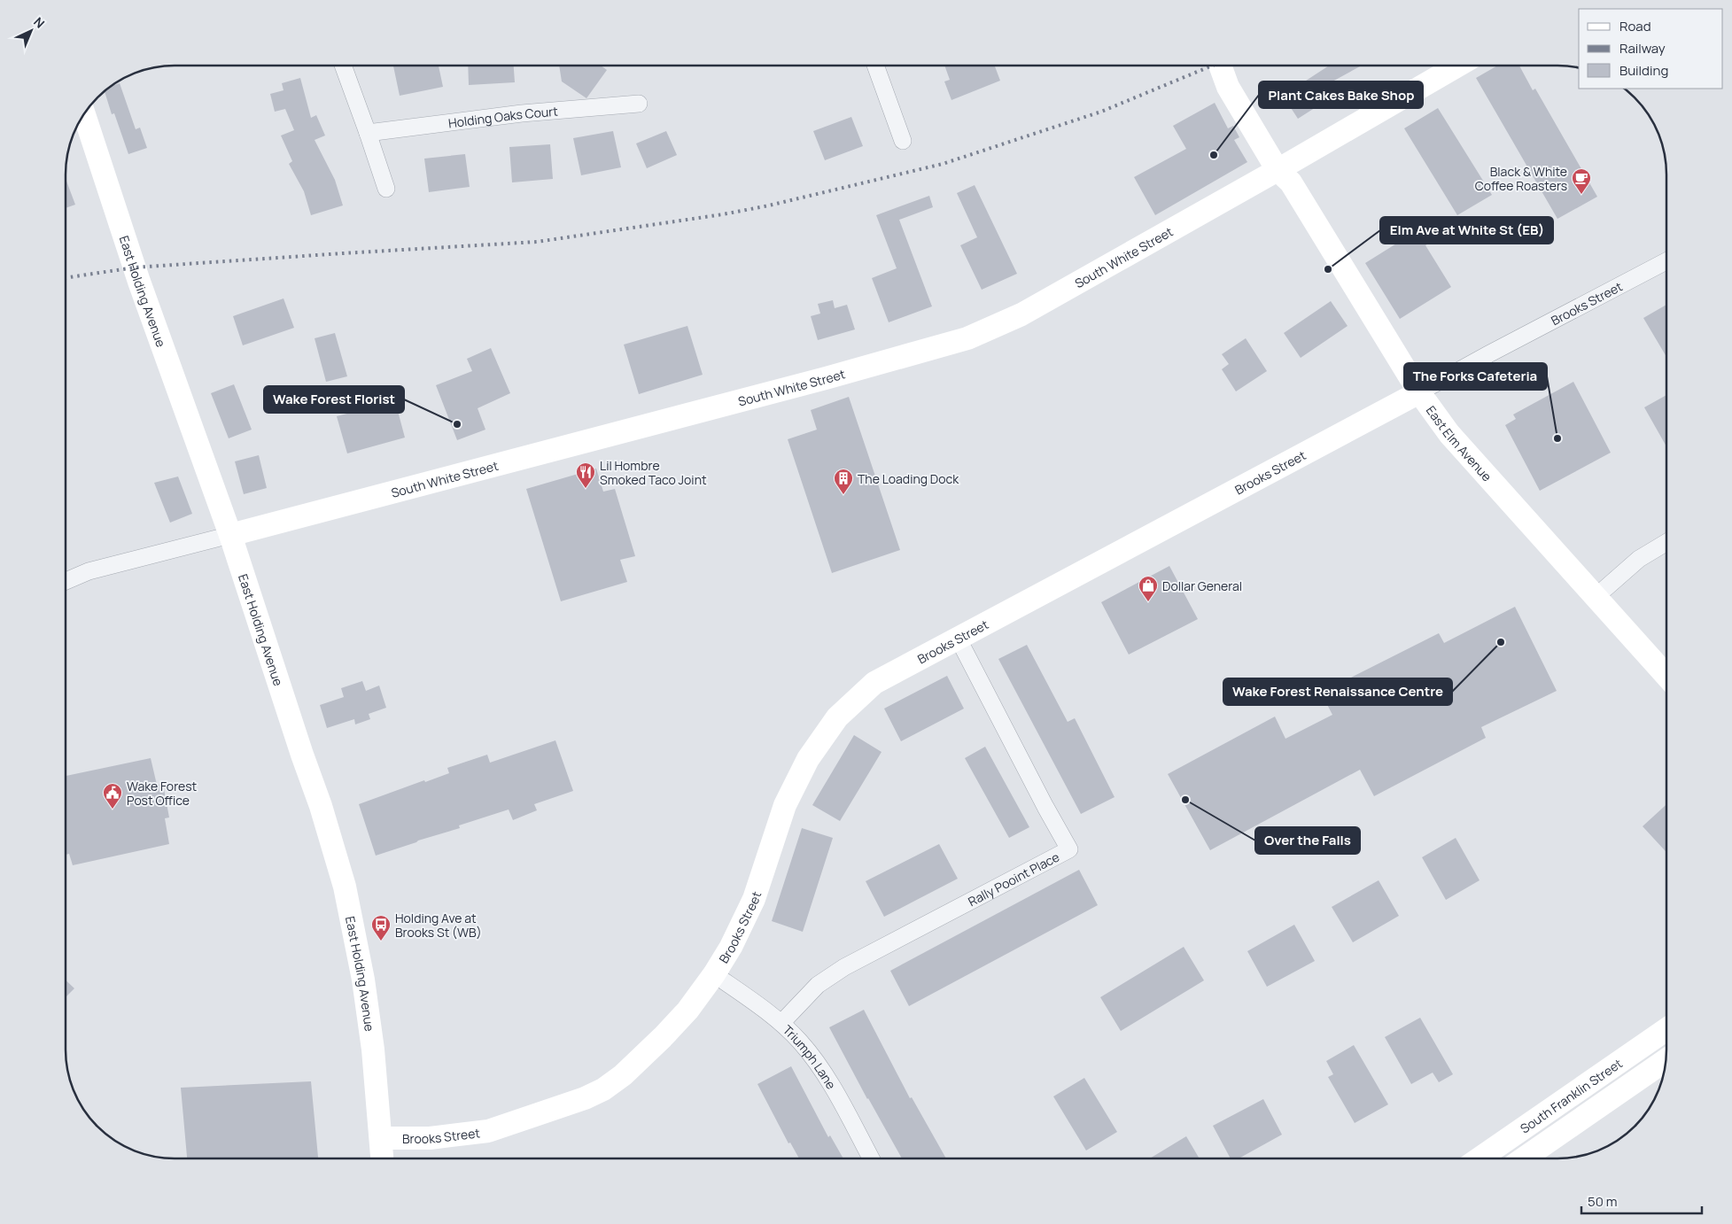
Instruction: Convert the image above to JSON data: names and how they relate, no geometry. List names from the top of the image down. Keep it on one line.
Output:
{"streets":{"street":["Holding Oaks Court","South White Street","East Holding Avenue","Brooks Street","East Elm Avenue","Rally Pooint Place","Triumph Lane","South Franklin Street"]},"crossings":[["South White Street","East Holding Avenue"],["South White Street","East Elm Avenue"],["East Holding Avenue","Brooks Street"],["Brooks Street","East Elm Avenue"],["Brooks Street","Rally Pooint Place"],["Brooks Street","Triumph Lane"],["Rally Pooint Place","Triumph Lane"]],"places":{"other":["Plant Cakes Bake Shop","Elm Ave at White St (EB)","Wake Forest Florist","The Forks Cafeteria","Wake Forest Renaissance Centre","Over the Falls"],"cafe":["Black & White Coffee Roasters"],"restaurant":["Lil Hombre Smoked Taco Joint"],"building":["The Loading Dock"],"shop":["Dollar General"],"public building":["Wake Forest Post Office"],"bus stop":["Holding Ave at Brooks St (WB)"]},"legend":["Road","Railway","Building"],"scale_bar":"50 m","north":"top right"}
